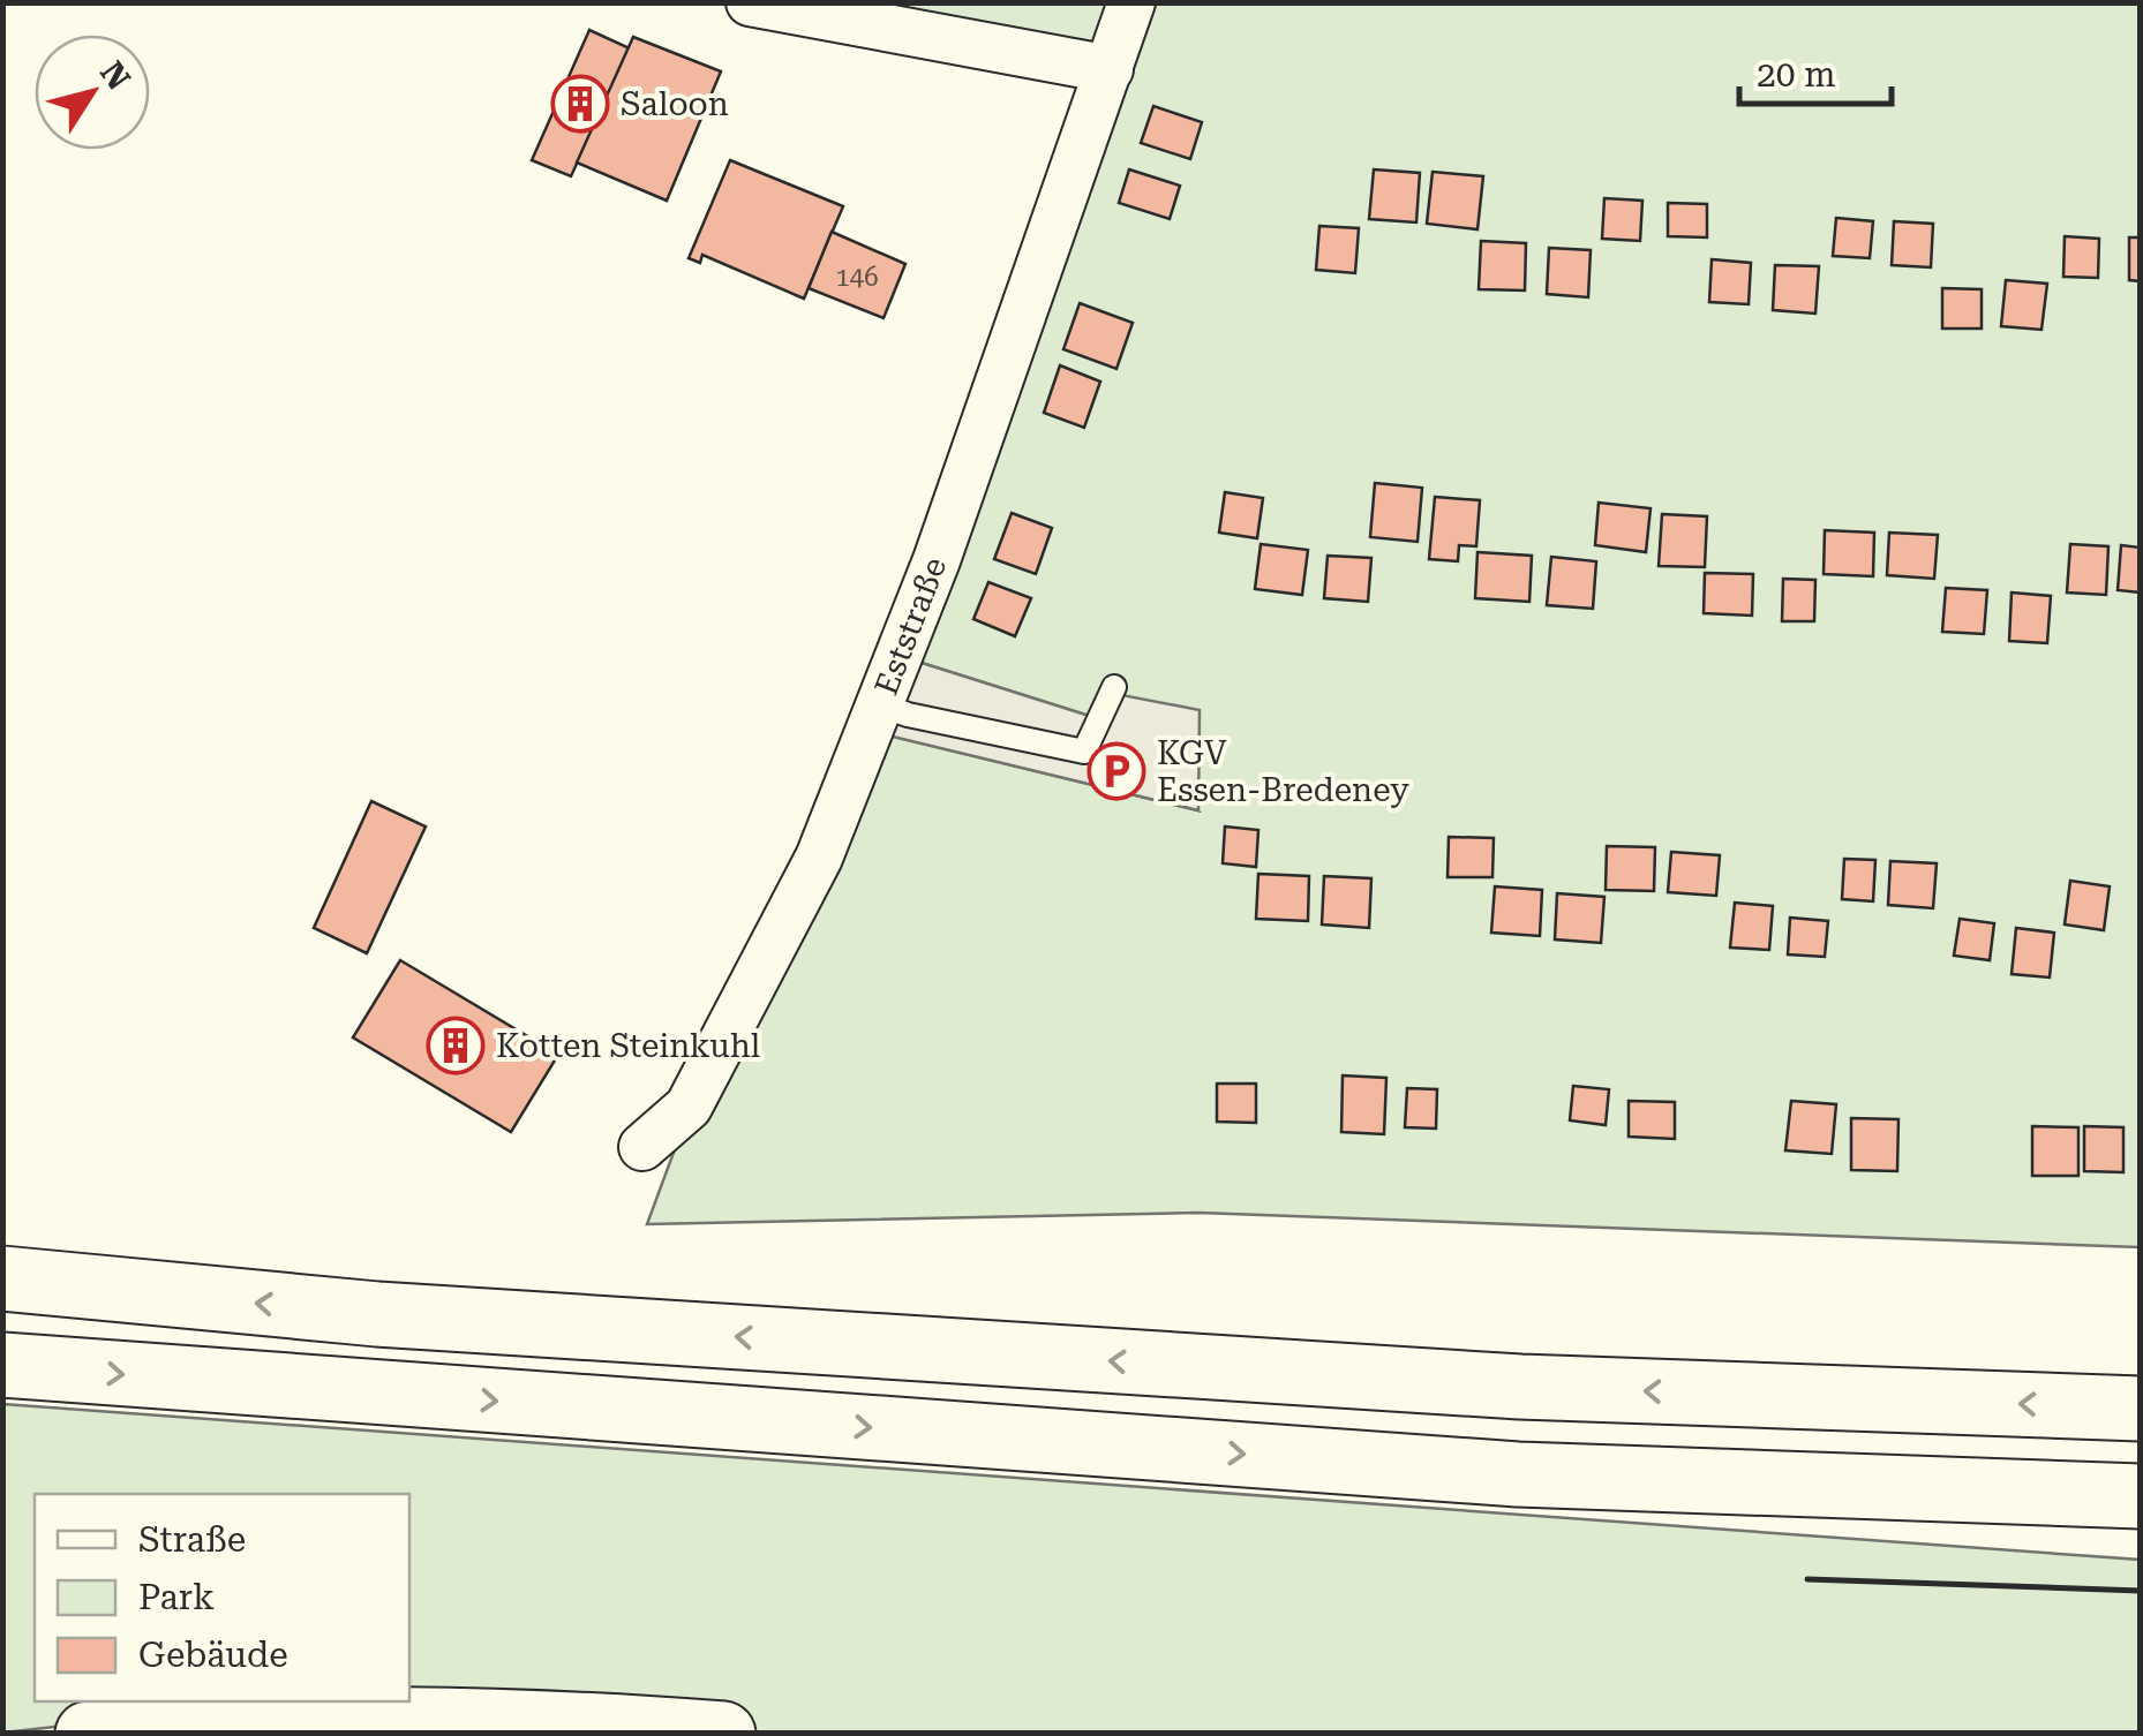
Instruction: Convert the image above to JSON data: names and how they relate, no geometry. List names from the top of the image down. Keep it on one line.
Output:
{"streets":{"street":["Eststraße"]},"places":{"building":["Saloon","Kotten Steinkuhl"],"parking":["KGV Essen-Bredeney"]},"house_numbers":["146"],"legend":["Straße","Park","Gebäude"],"scale_bar":"20 m","north":"top right"}
